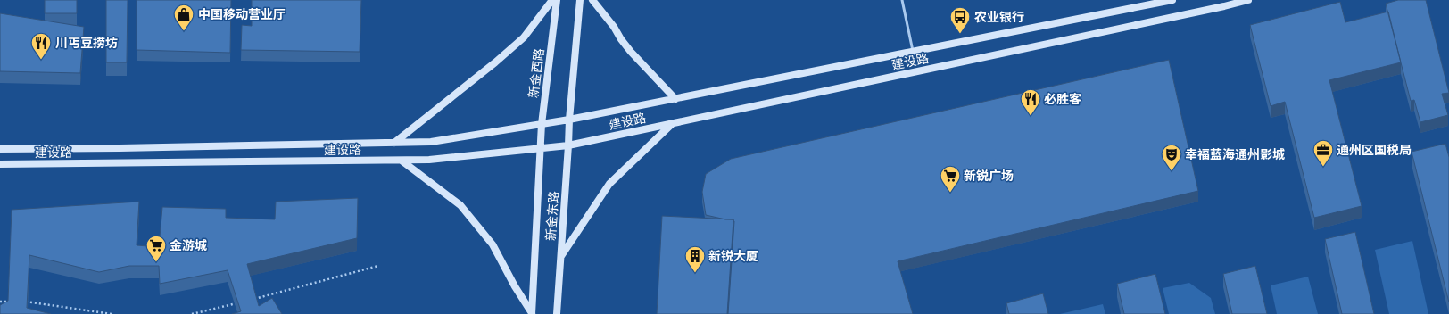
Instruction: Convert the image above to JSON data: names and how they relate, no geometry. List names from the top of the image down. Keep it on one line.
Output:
{"streets":{"street":["建设路","新金西路","新金东路"]},"crossings":[["建设路","新金西路"],["建设路","新金东路"],["新金西路","新金东路"]],"places":{"shop":["中国移动营业厅"],"bus stop":["农业银行"],"restaurant":["川丐豆捞坊","必胜客"],"office":["通州区国税局"],"theatre":["幸福蓝海通州影城"],"supermarket":["新锐广场","金游城"],"building":["新锐大厦"]}}
